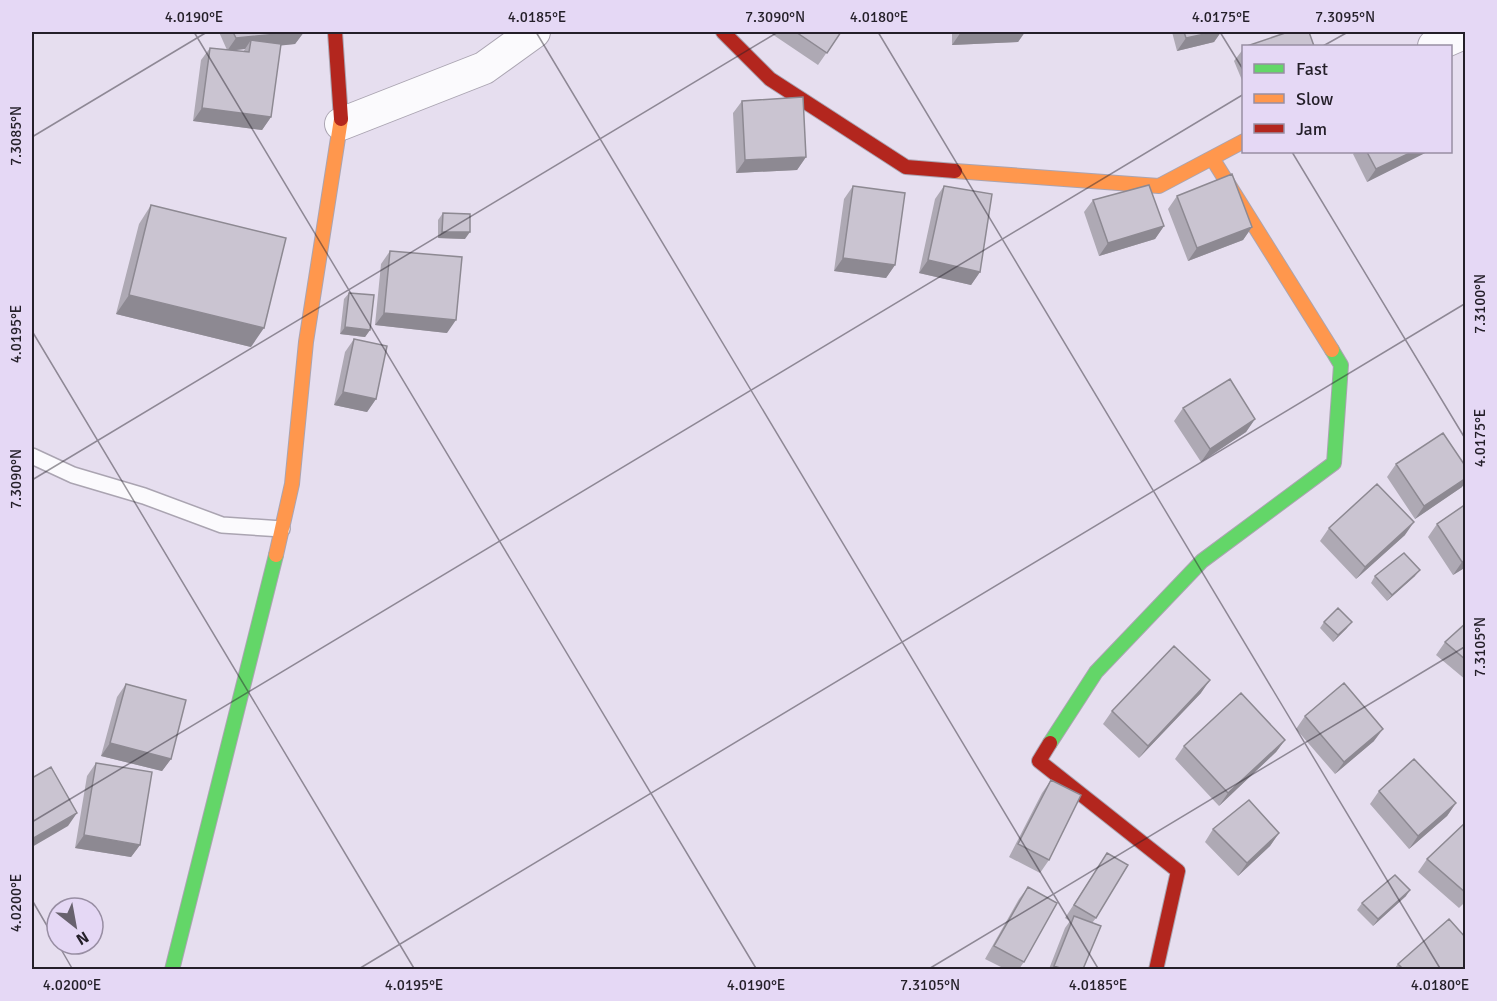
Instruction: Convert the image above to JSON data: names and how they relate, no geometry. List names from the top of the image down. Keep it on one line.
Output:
{"legend":["Fast","Slow","Jam"],"north":"bottom right","coordinates":["4.0190°E","4.0185°E","7.3090°N","4.0180°E","4.0175°E","7.3095°N","7.3085°N","7.3100°N","4.0195°E","7.3105°N","4.0200°E"]}
